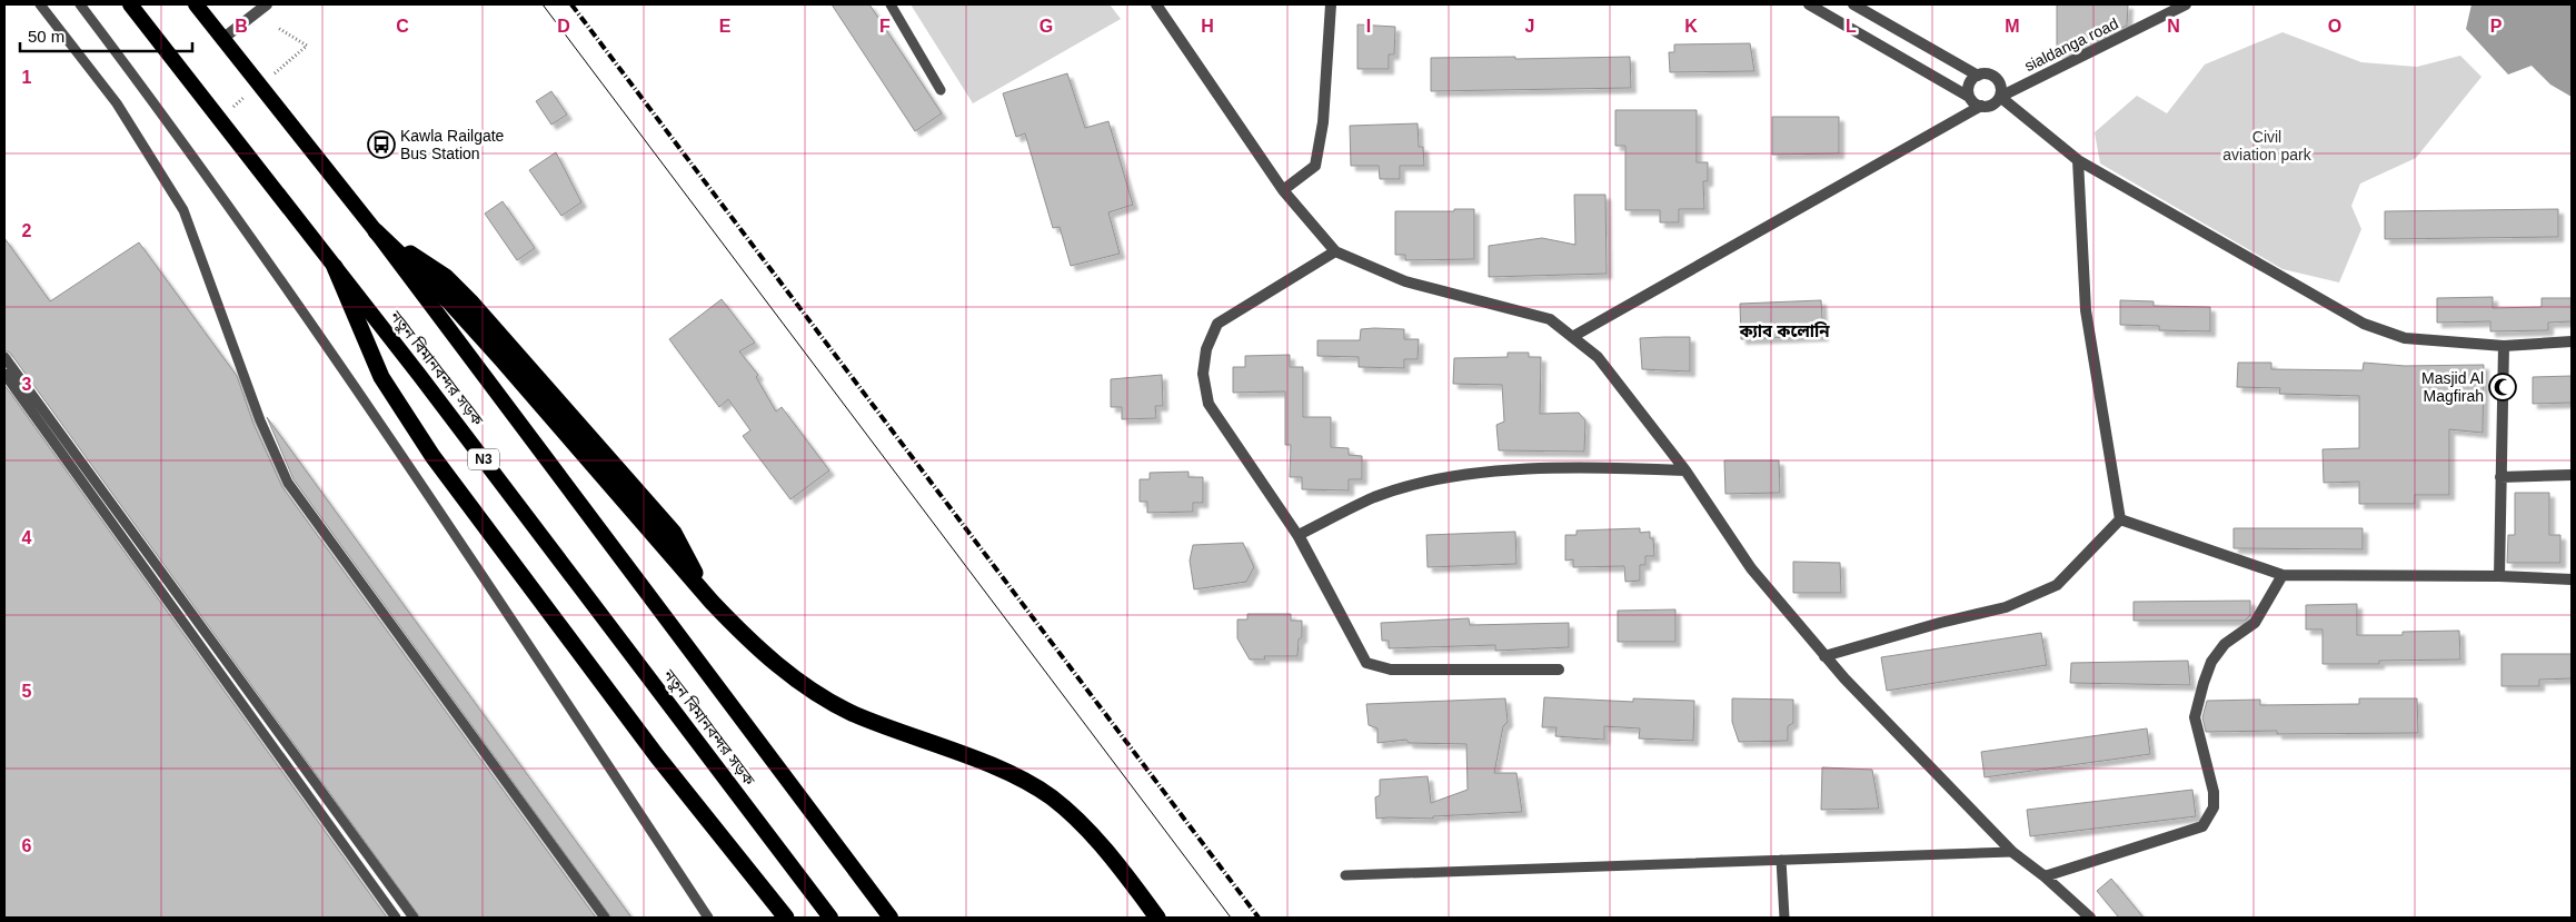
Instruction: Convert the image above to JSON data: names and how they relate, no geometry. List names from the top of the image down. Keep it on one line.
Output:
{"streets":{"highway":["নতুন বিমানবন্দর সড়ক","N3"],"street":["sialdanga road"]},"districts":["ক্যাব কলোনি"],"parks":["Civil aviation park"],"places":{"bus stop":["Kawla Railgate Bus Station"],"mosque":["Masjid Al Magfirah"]},"scale_bar":"50 m","grid":{"columns":["B","C","D","E","F","G","H","I","J","K","L","M","N","O","P"],"rows":["1","2","3","4","5","6"]}}
